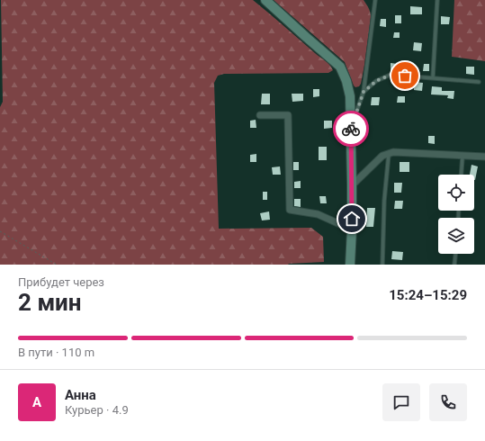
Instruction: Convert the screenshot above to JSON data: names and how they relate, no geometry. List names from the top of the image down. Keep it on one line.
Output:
{"page":{"heading":["2 мин","Прибудет через","15:24–15:29"],"panel":["Анна","Курьер · 4.9"],"bar":"В пути · 110 m","round":"А"}}
